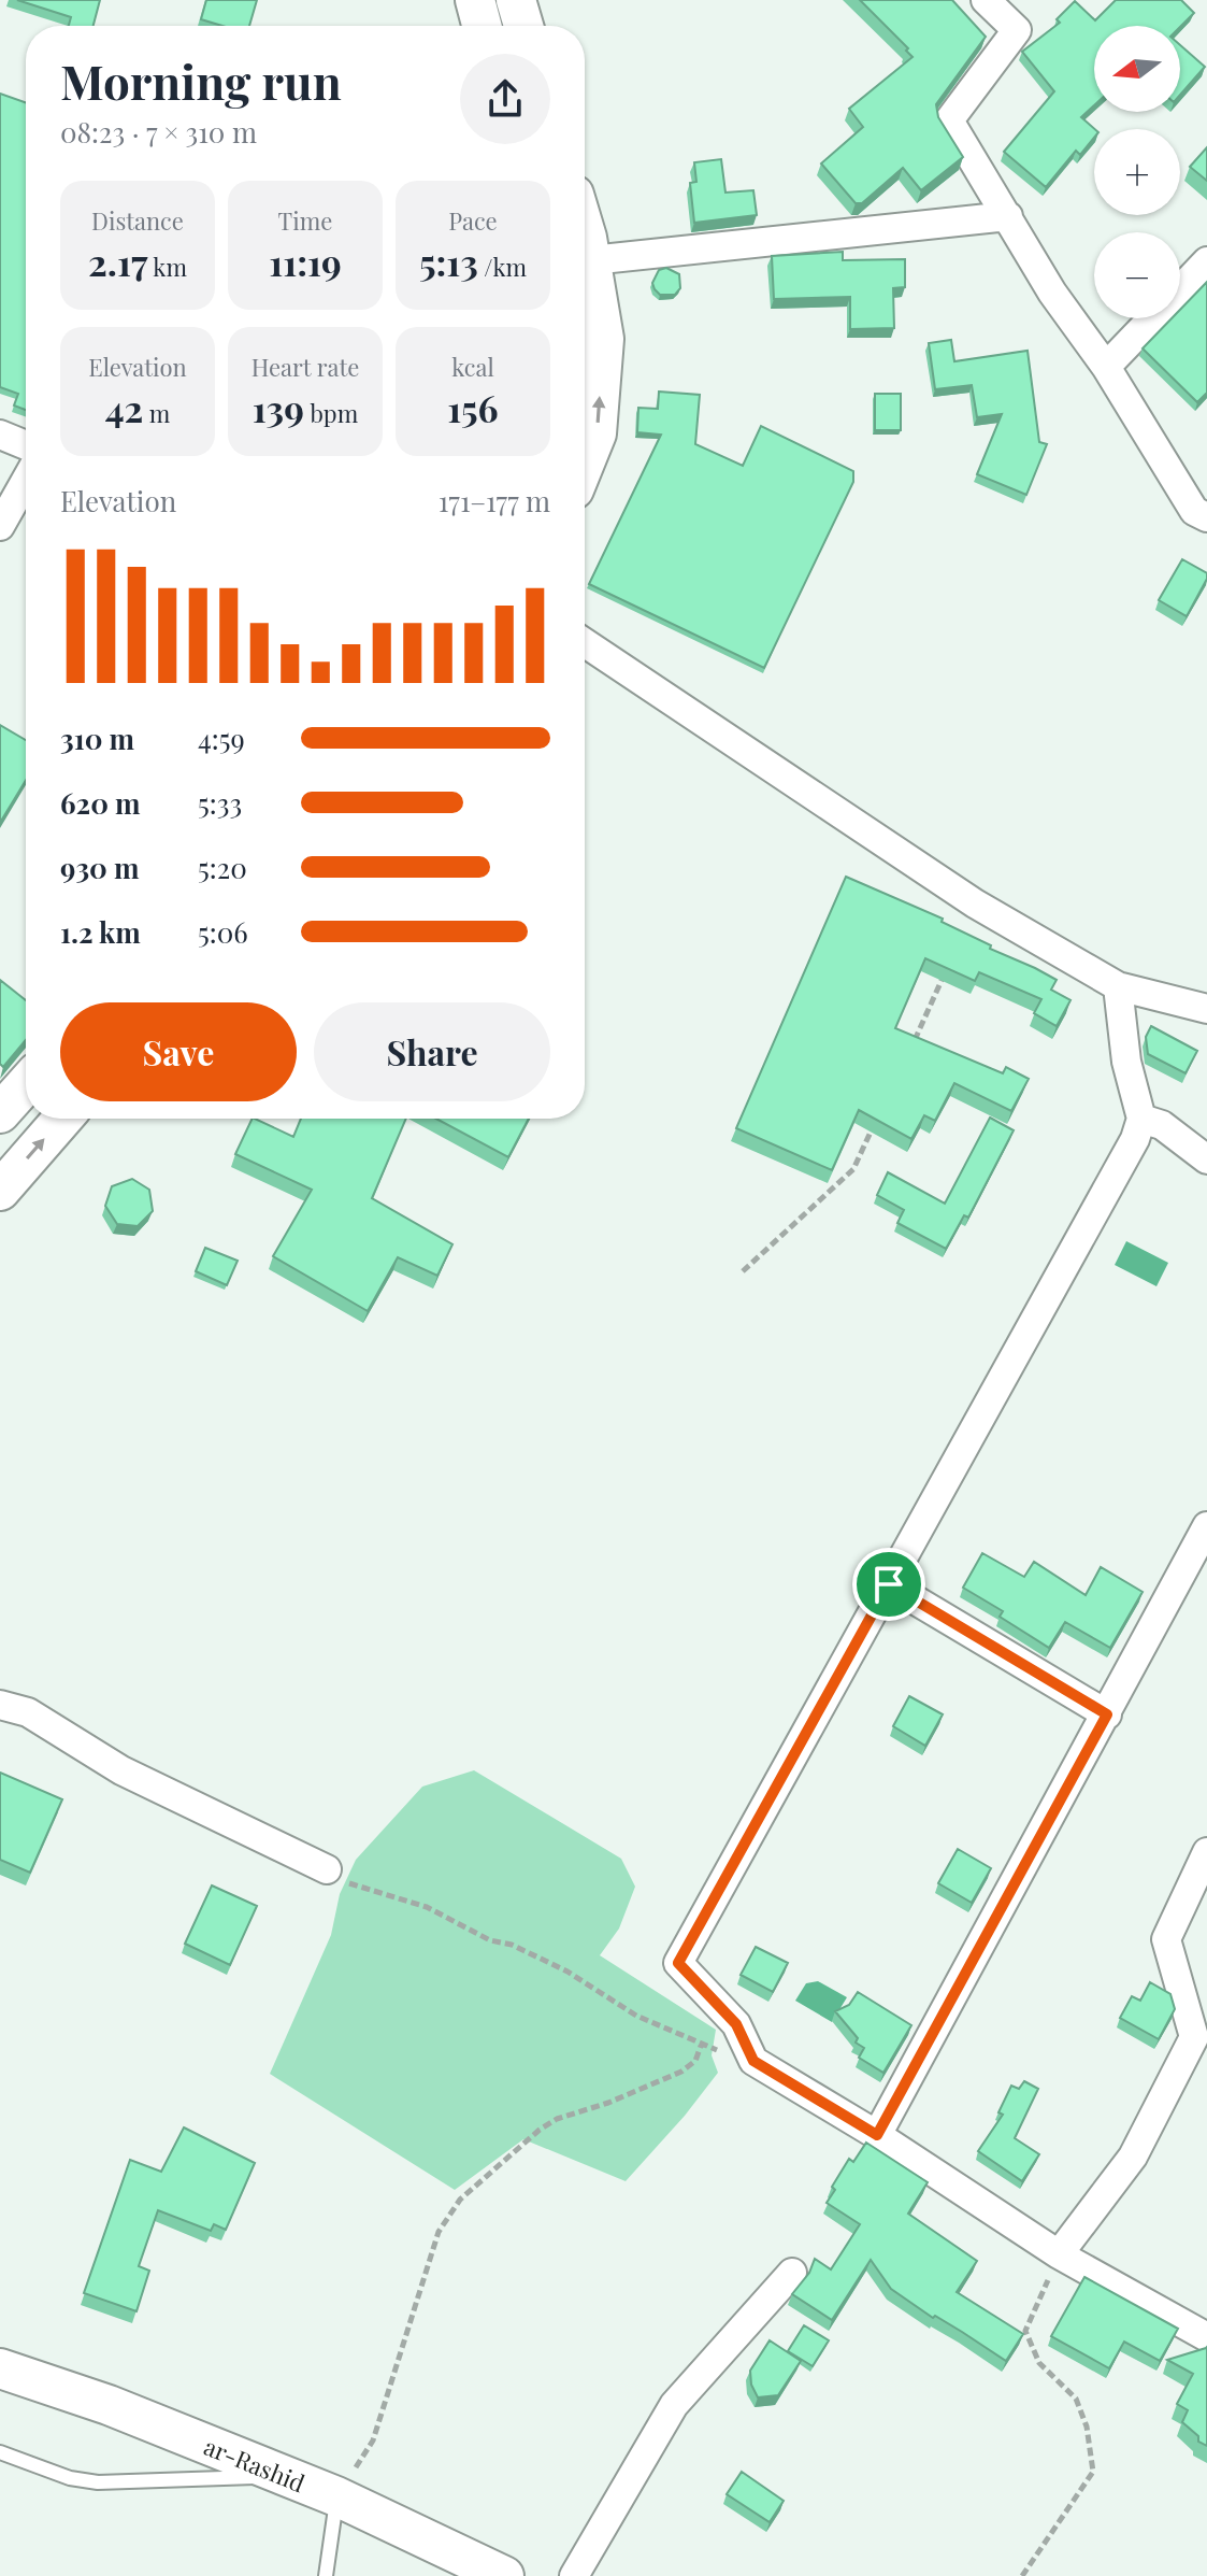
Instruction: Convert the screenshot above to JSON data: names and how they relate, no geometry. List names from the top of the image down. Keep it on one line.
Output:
{"streets":{"main road":["ar-Rashid"]},"north":"left","page":{"map_buttons":["+","−"],"heading":["Morning run","08:23 · 7 × 310 m"],"stats":[["Distance","2.17 km"],["Time","11:19"],["Pace","5:13 /km"],["Elevation","42 m"],["Heart rate","139 bpm"],["kcal","156"]],"chart":["Elevation","171–177 m"],"list":[{"name":"310 m","note":"4:59"},{"name":"620 m","note":"5:33"},{"name":"930 m","note":"5:20"},{"name":"1.2 km","note":"5:06"}],"buttons":["Save","Share"]}}
